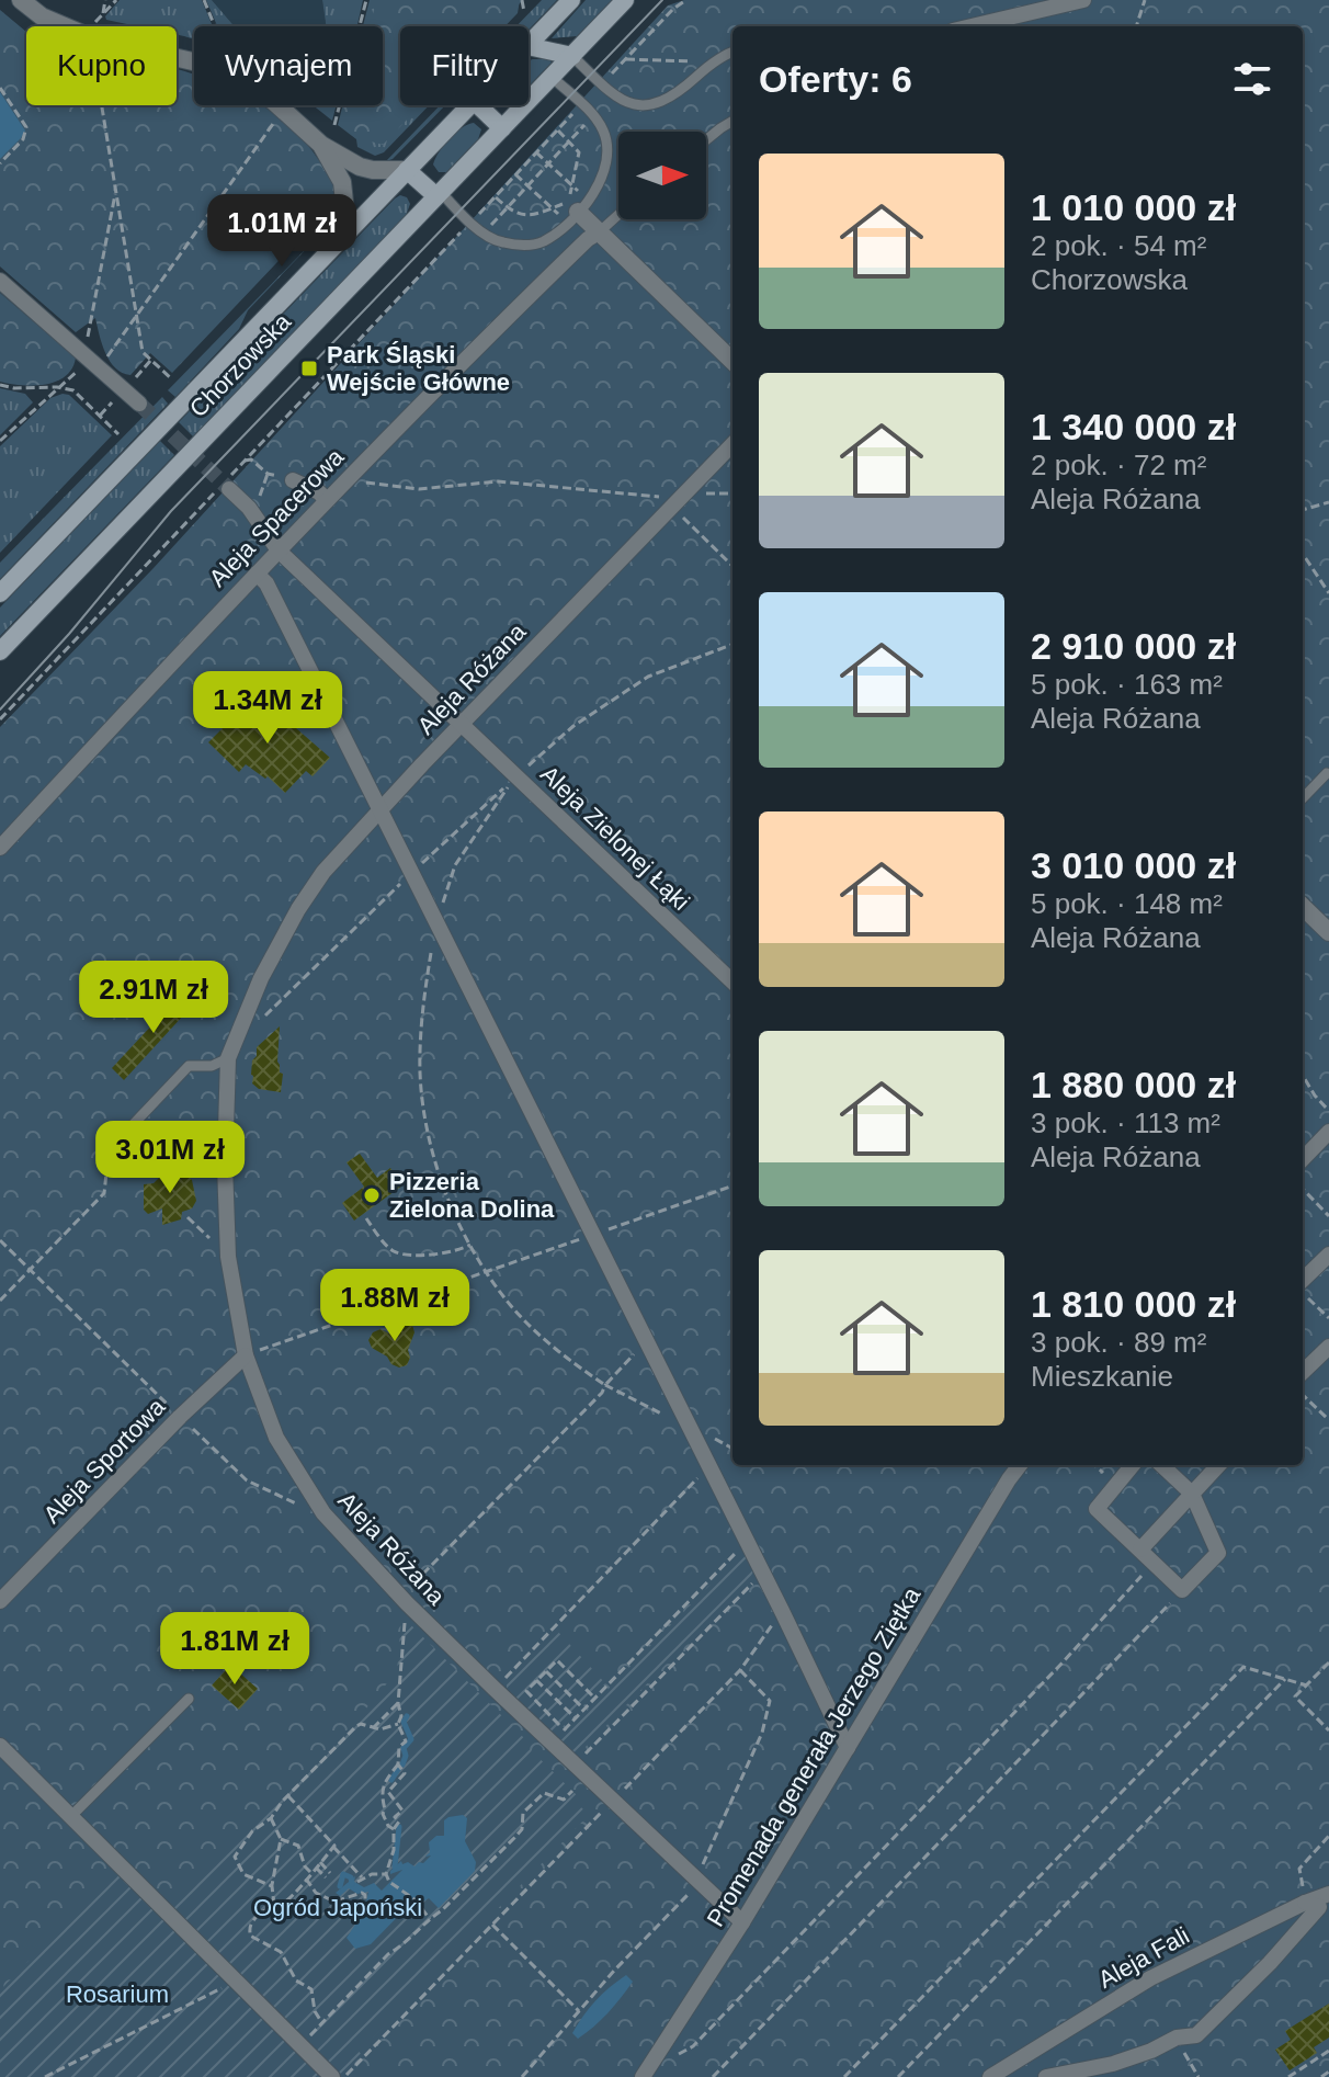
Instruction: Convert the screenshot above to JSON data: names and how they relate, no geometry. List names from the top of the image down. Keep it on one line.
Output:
{"streets":{"main road":["Chorzowska"],"street":["Aleja Spacerowa","Aleja Różana","Aleja Zielonej Łąki","Aleja Sportowa","Promenada generała Jerzego Ziętka","Aleja Fali"]},"crossings":[["Aleja Spacerowa","Aleja Zielonej Łąki"],["Aleja Różana","Aleja Zielonej Łąki"],["Aleja Różana","Aleja Sportowa"],["Aleja Różana","Promenada generała Jerzego Ziętka"]],"parks":["Ogród Japoński","Rosarium"],"places":{"transit":["Park Śląski Wejście Główne"],"other":["Pizzeria Zielona Dolina"]},"north":"right","page":{"chip":["Kupno","Wynajem","Filtry"],"heading":"Oferty: 6","list":[{"name":"1 010 000 zł","note":"2 pok. · 54 m² · Chorzowska"},{"name":"1 340 000 zł","note":"2 pok. · 72 m² · Aleja Różana"},{"name":"2 910 000 zł","note":"5 pok. · 163 m² · Aleja Różana"},{"name":"3 010 000 zł","note":"5 pok. · 148 m² · Aleja Różana"},{"name":"1 880 000 zł","note":"3 pok. · 113 m² · Aleja Różana"},{"name":"1 810 000 zł","note":"3 pok. · 89 m² · Mieszkanie"}],"price":["1.01M zł","1.34M zł","2.91M zł","3.01M zł","1.88M zł","1.81M zł"]}}
